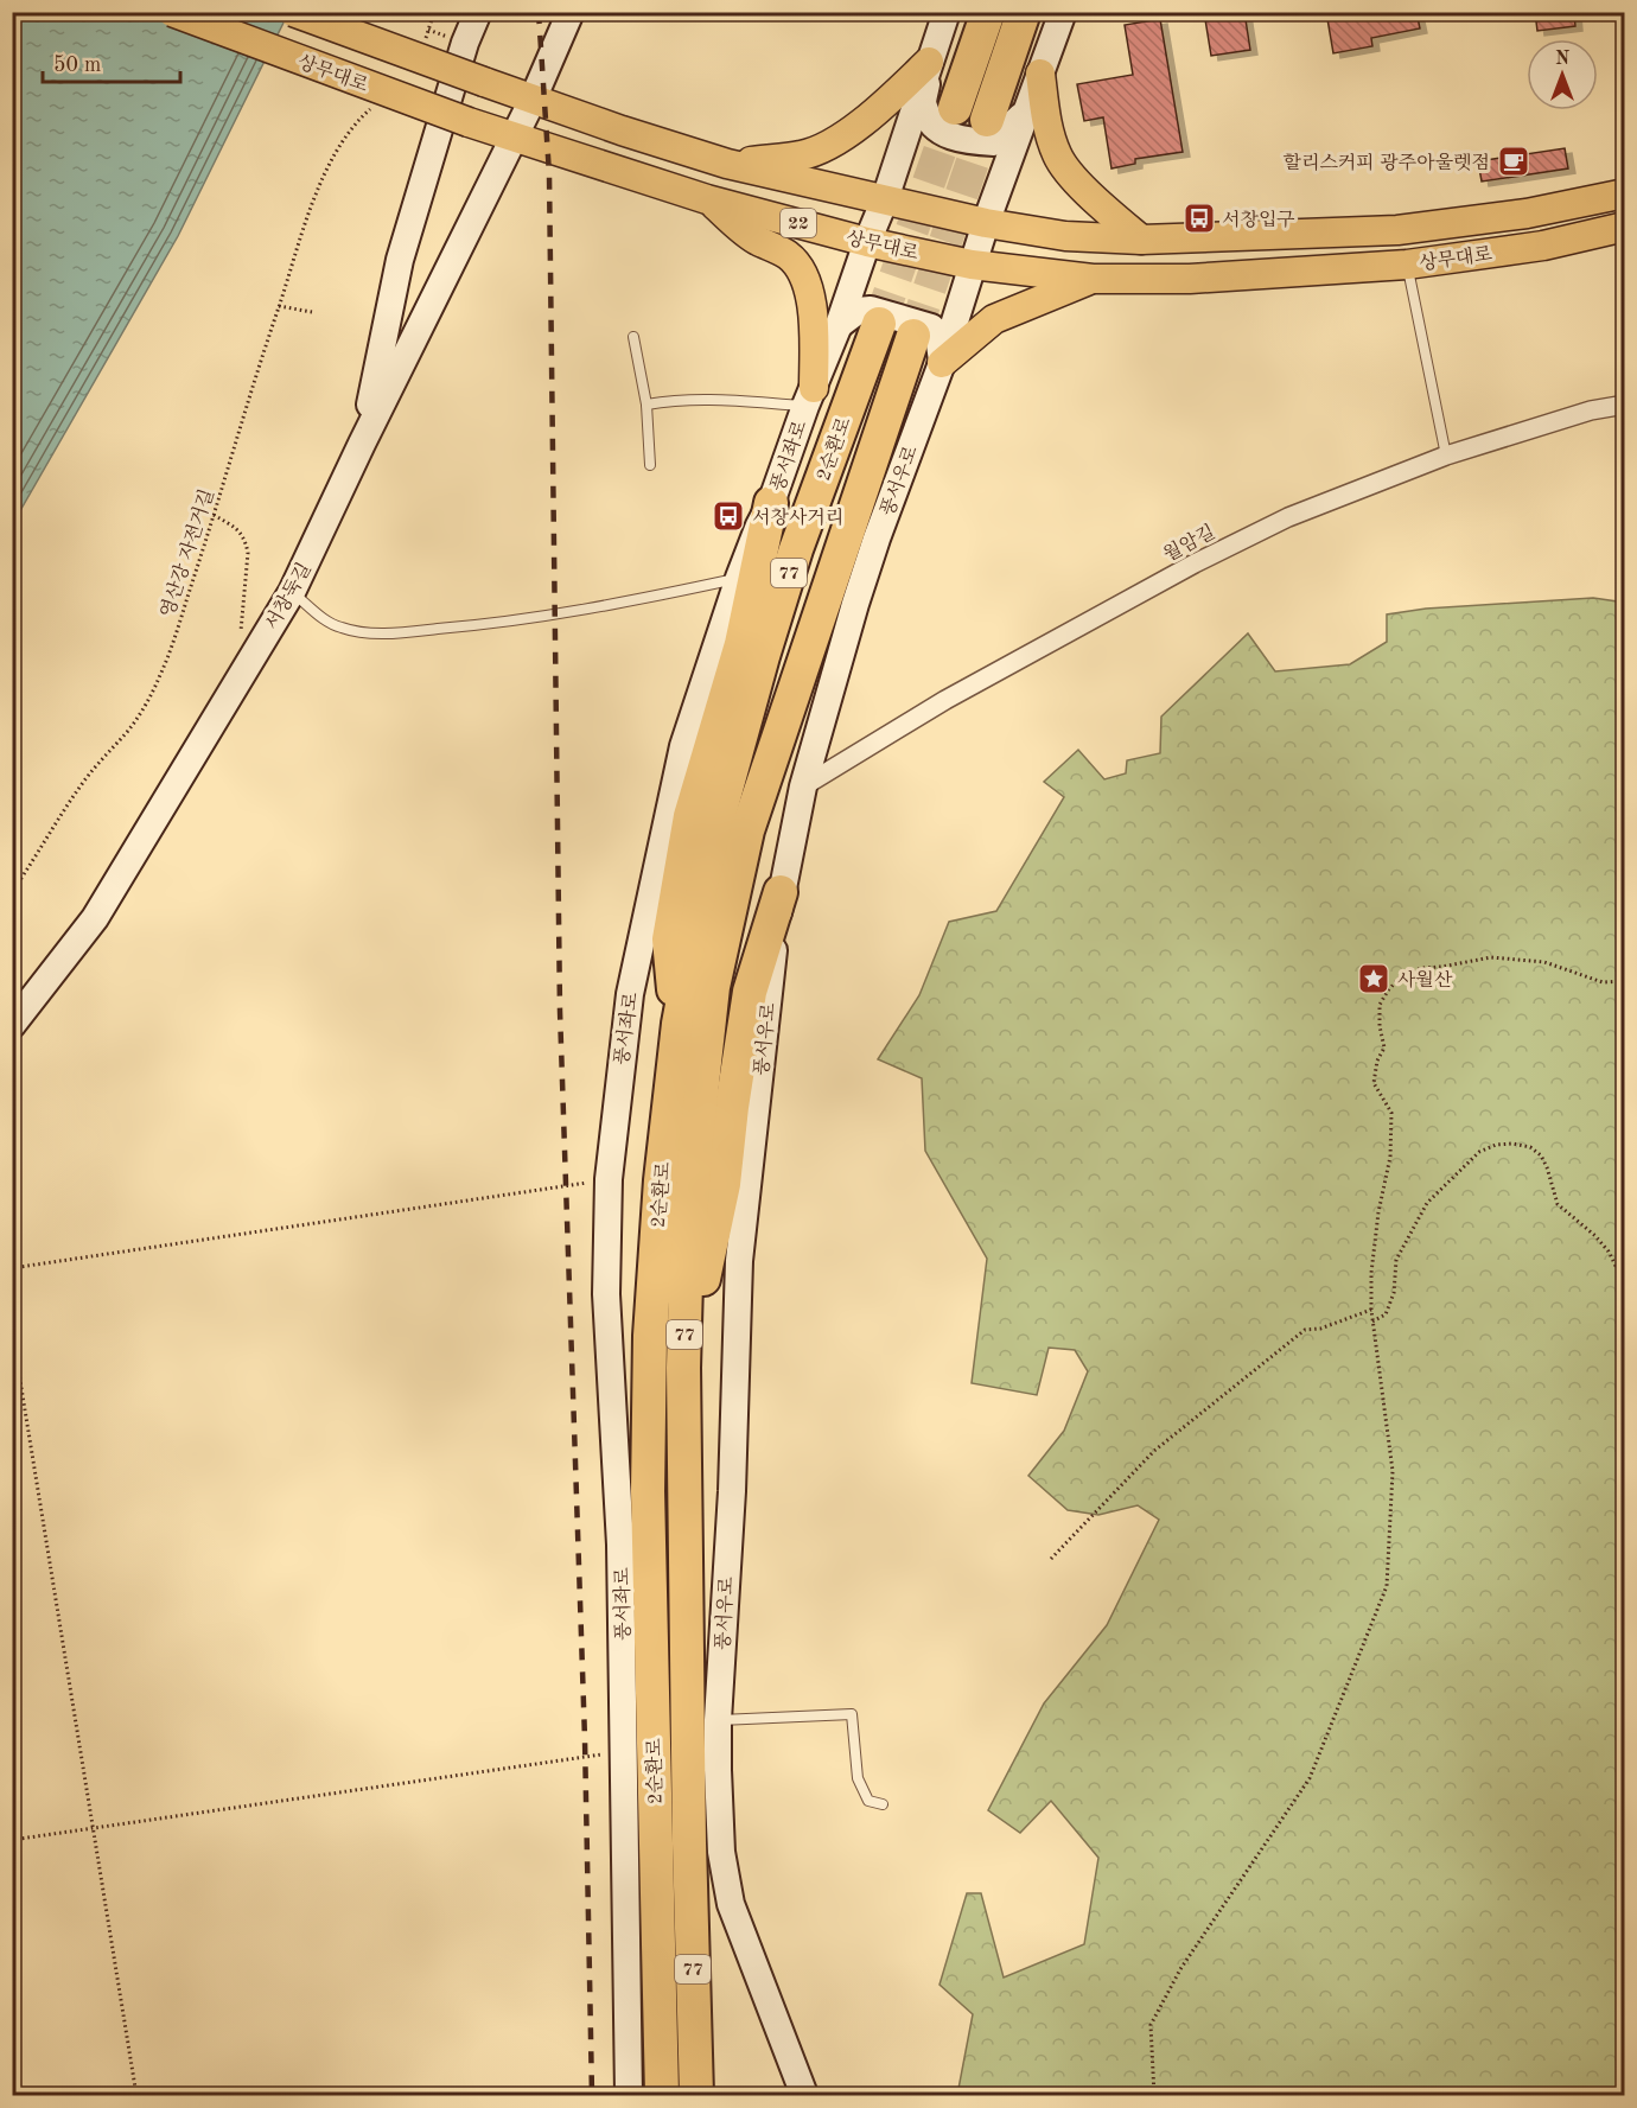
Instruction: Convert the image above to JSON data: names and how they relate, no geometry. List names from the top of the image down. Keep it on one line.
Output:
{"streets":{"highway":["2순환로","77"],"main road":["상무대로","22"],"street":["풍서좌로","풍서우로","월암길","서창둑길"],"path":["영산강 자전거길"]},"crossings":[["상무대로","풍서좌로"],["상무대로","풍서우로"],["상무대로","서창둑길"],["풍서우로","월암길"]],"places":{"cafe":["할리스커피 광주아울렛점"],"bus stop":["서창입구","서창사거리"],"place":["사월산"]},"scale_bar":"50 m","north":"top"}
